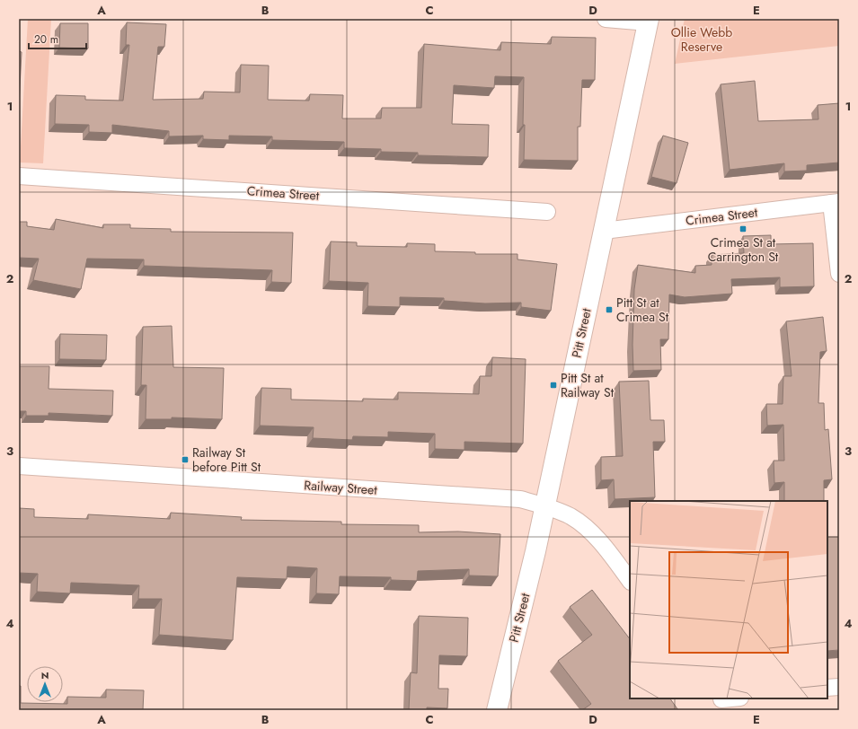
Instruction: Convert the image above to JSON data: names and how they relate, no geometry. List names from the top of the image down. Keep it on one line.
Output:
{"streets":{"main road":["Pitt Street"],"street":["Crimea Street","Railway Street"]},"crossings":[["Crimea Street","Pitt Street"],["Pitt Street","Railway Street"]],"parks":["Ollie Webb Reserve"],"places":{"transit":["Crimea St at Carrington St","Pitt St at Crimea St","Pitt St at Railway St","Railway St before Pitt St"]},"scale_bar":"20 m","north":"top","grid":{"columns":["A","B","C","D","E"],"rows":["1","2","3","4"]}}
